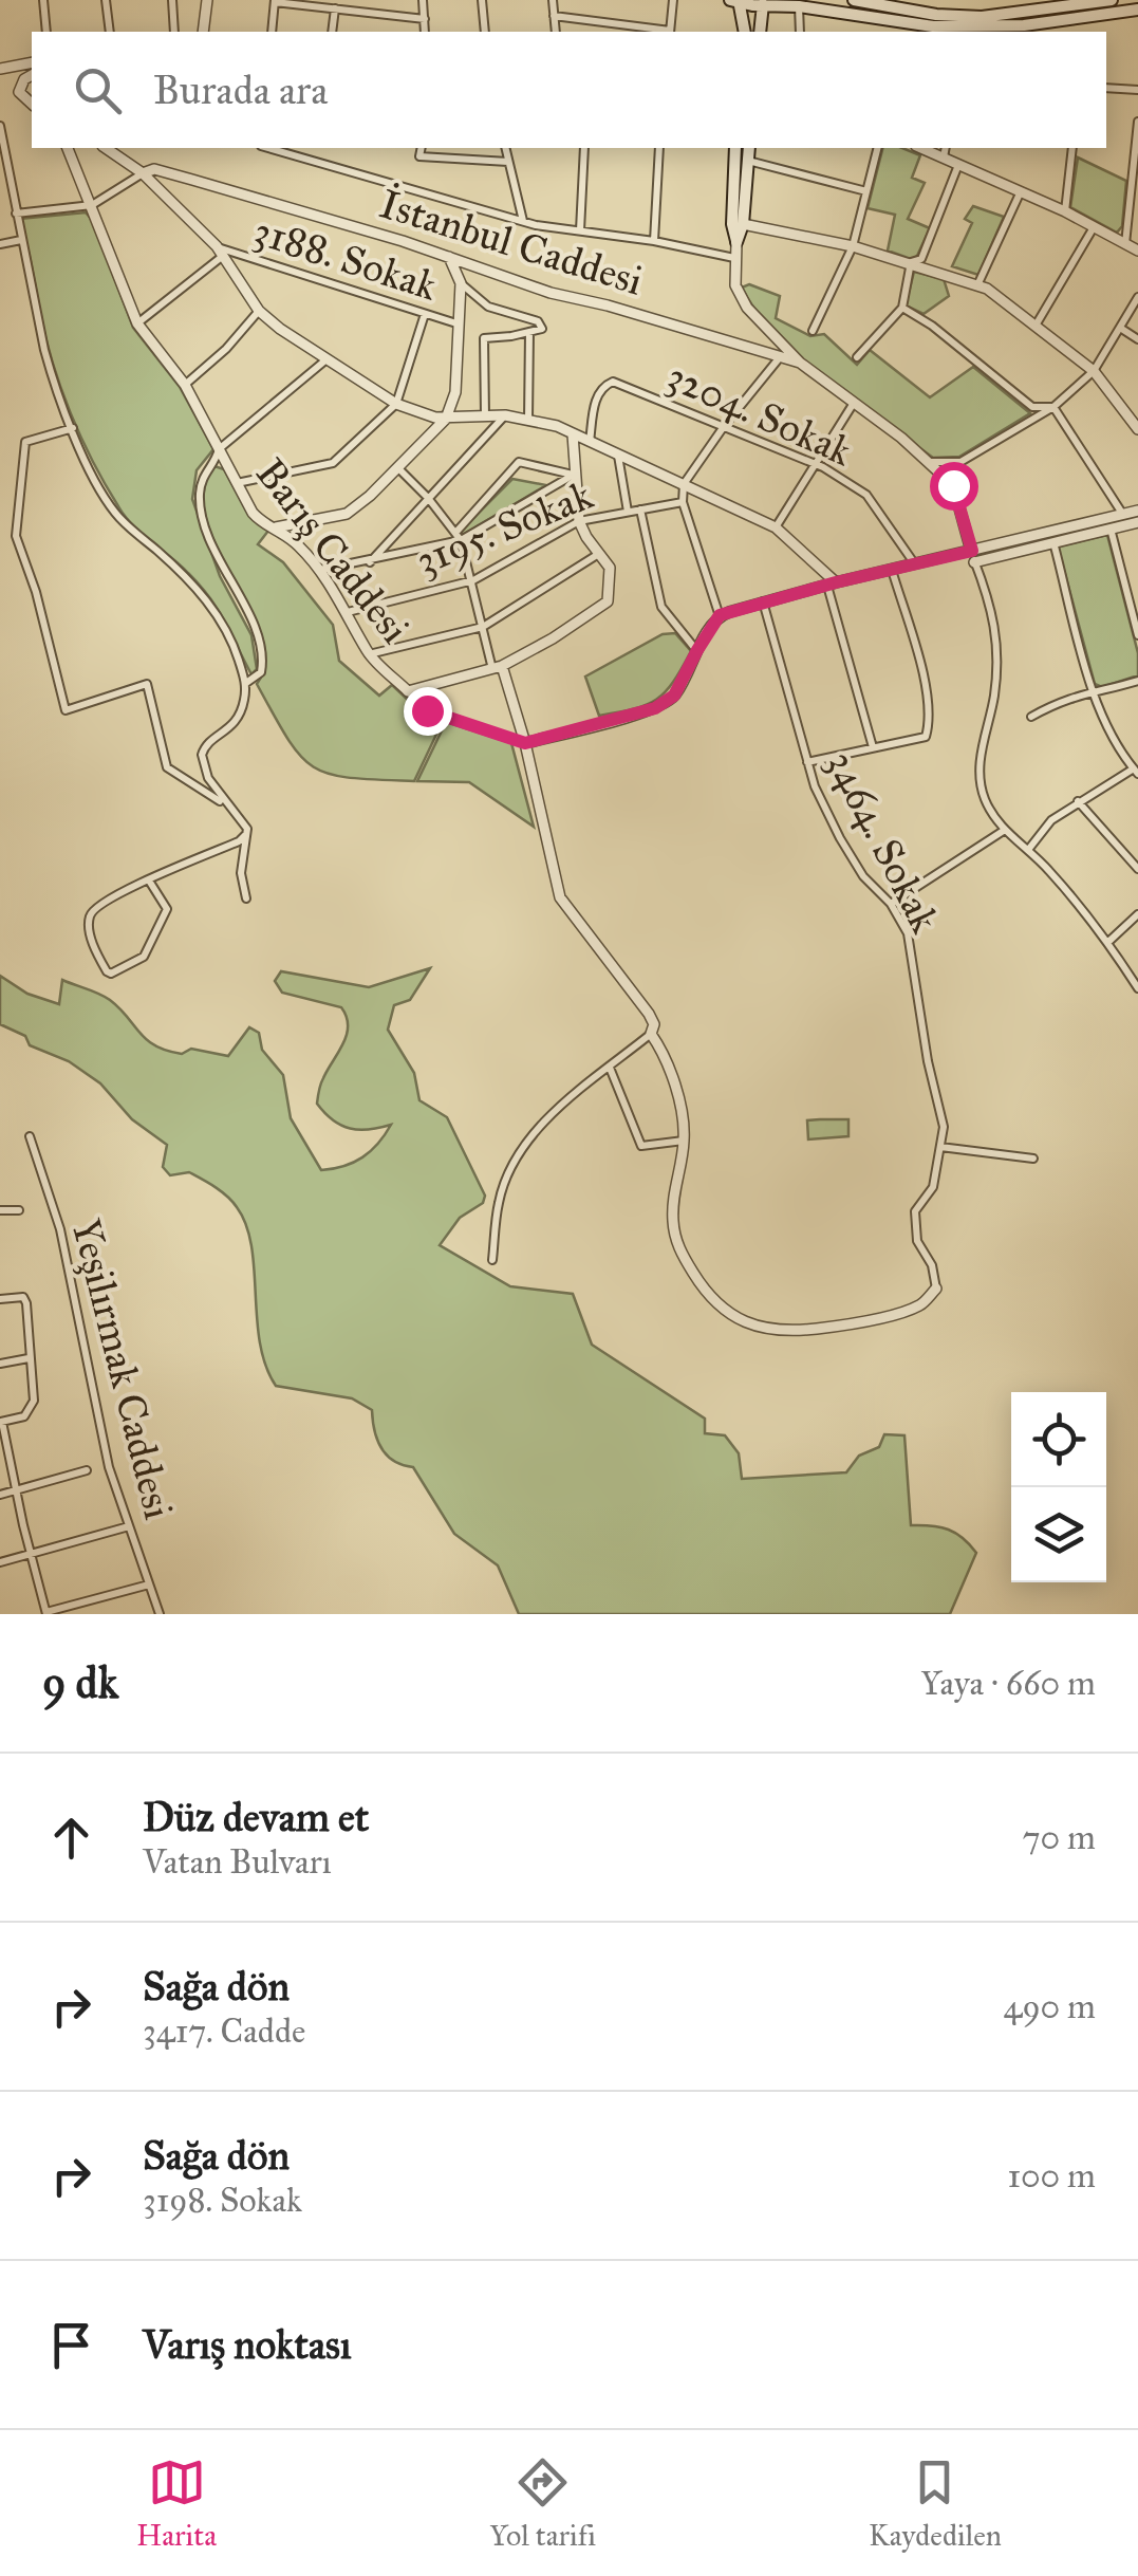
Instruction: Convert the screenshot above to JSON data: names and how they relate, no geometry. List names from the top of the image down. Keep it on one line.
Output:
{"streets":{"street":["İstanbul Caddesi","3188. Sokak","3204. Sokak","3195. Sokak","Barış Caddesi","3464. Sokak","Yeşilırmak Caddesi"]},"crossings":[["3195. Sokak","Barış Caddesi"]],"page":{"search":"Burada ara","heading":["9 dk","Yaya · 660 m"],"list":[["Düz devam et","Vatan Bulvarı","70 m"],["Sağa dön","3417. Cadde","490 m"],["Sağa dön","3198. Sokak","100 m"],"Varış noktası"],"nav":["Harita","Yol tarifi","Kaydedilen"]}}
